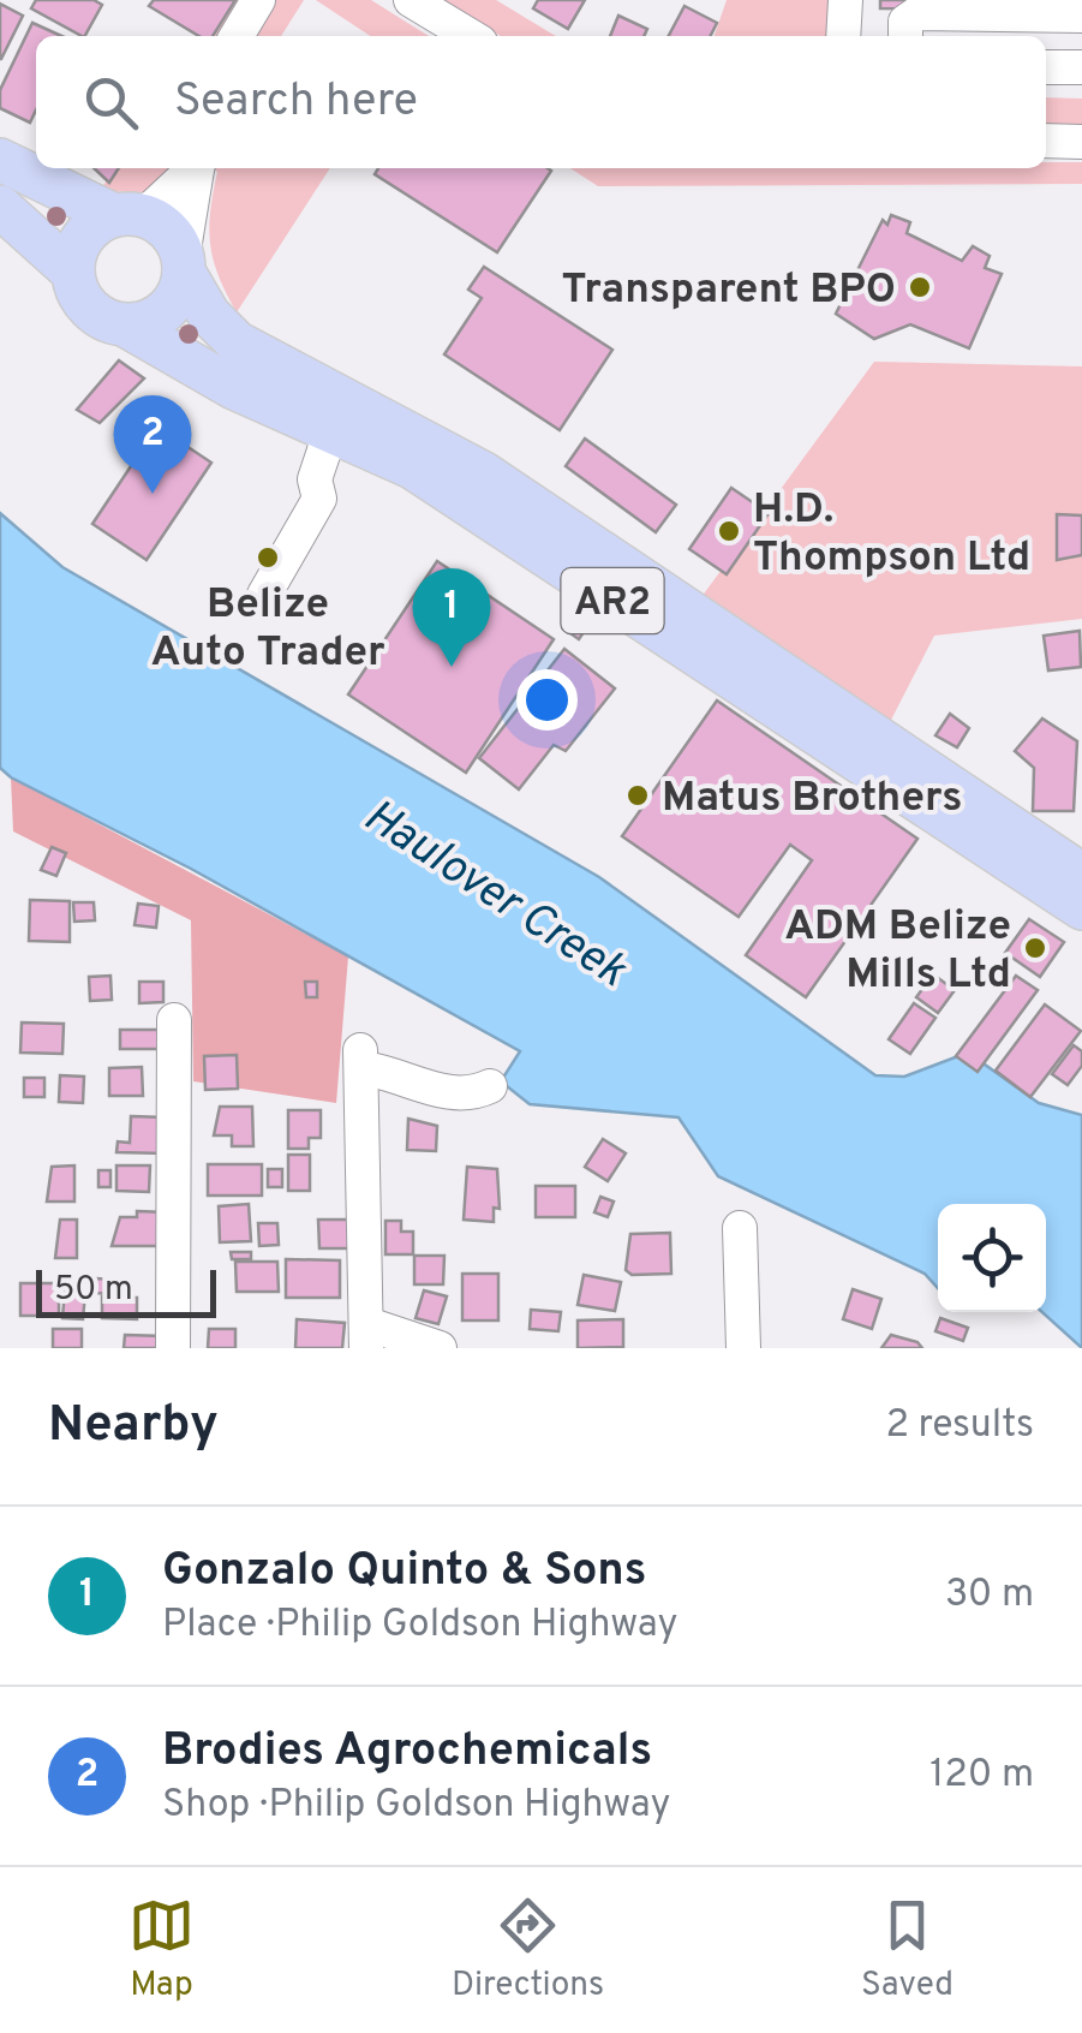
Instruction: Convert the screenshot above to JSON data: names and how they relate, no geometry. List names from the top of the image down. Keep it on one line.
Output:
{"streets":{"main road":["AR2"]},"water":["Haulover Creek"],"places":["Transparent BPO","H.D. Thompson Ltd","Belize Auto Trader","Matus Brothers","ADM Belize Mills Ltd"],"scale_bar":"50 m","page":{"search":"Search here","pins":["2","1"],"scale":"50 m","heading":["Nearby","2 results"],"list":[{"mark":"1","name":"Gonzalo Quinto & Sons","note":"Place · Philip Goldson Highway","value":"30 m"},{"mark":"2","name":"Brodies Agrochemicals","note":"Shop · Philip Goldson Highway","value":"120 m"}],"nav":["Map","Directions","Saved"]}}
